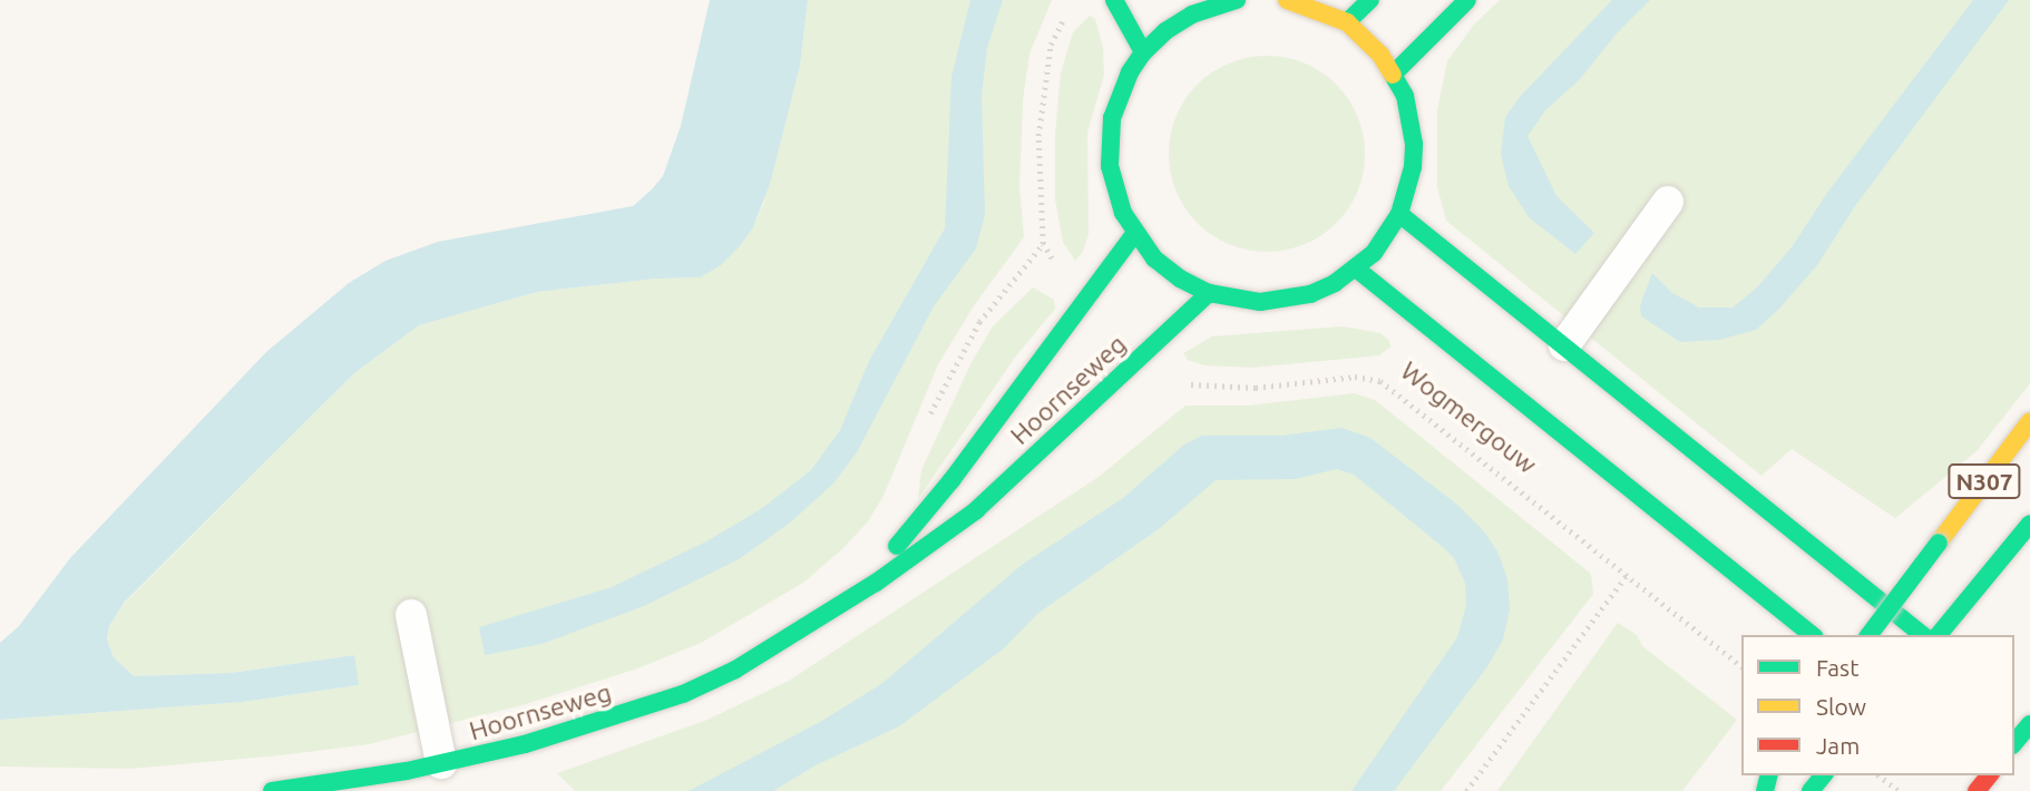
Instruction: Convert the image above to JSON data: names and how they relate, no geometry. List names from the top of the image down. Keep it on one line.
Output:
{"streets":{"main road":["Hoornseweg","Wogmergouw","N307"]},"crossings":[["Hoornseweg","Wogmergouw"]],"legend":["Fast","Slow","Jam"]}
